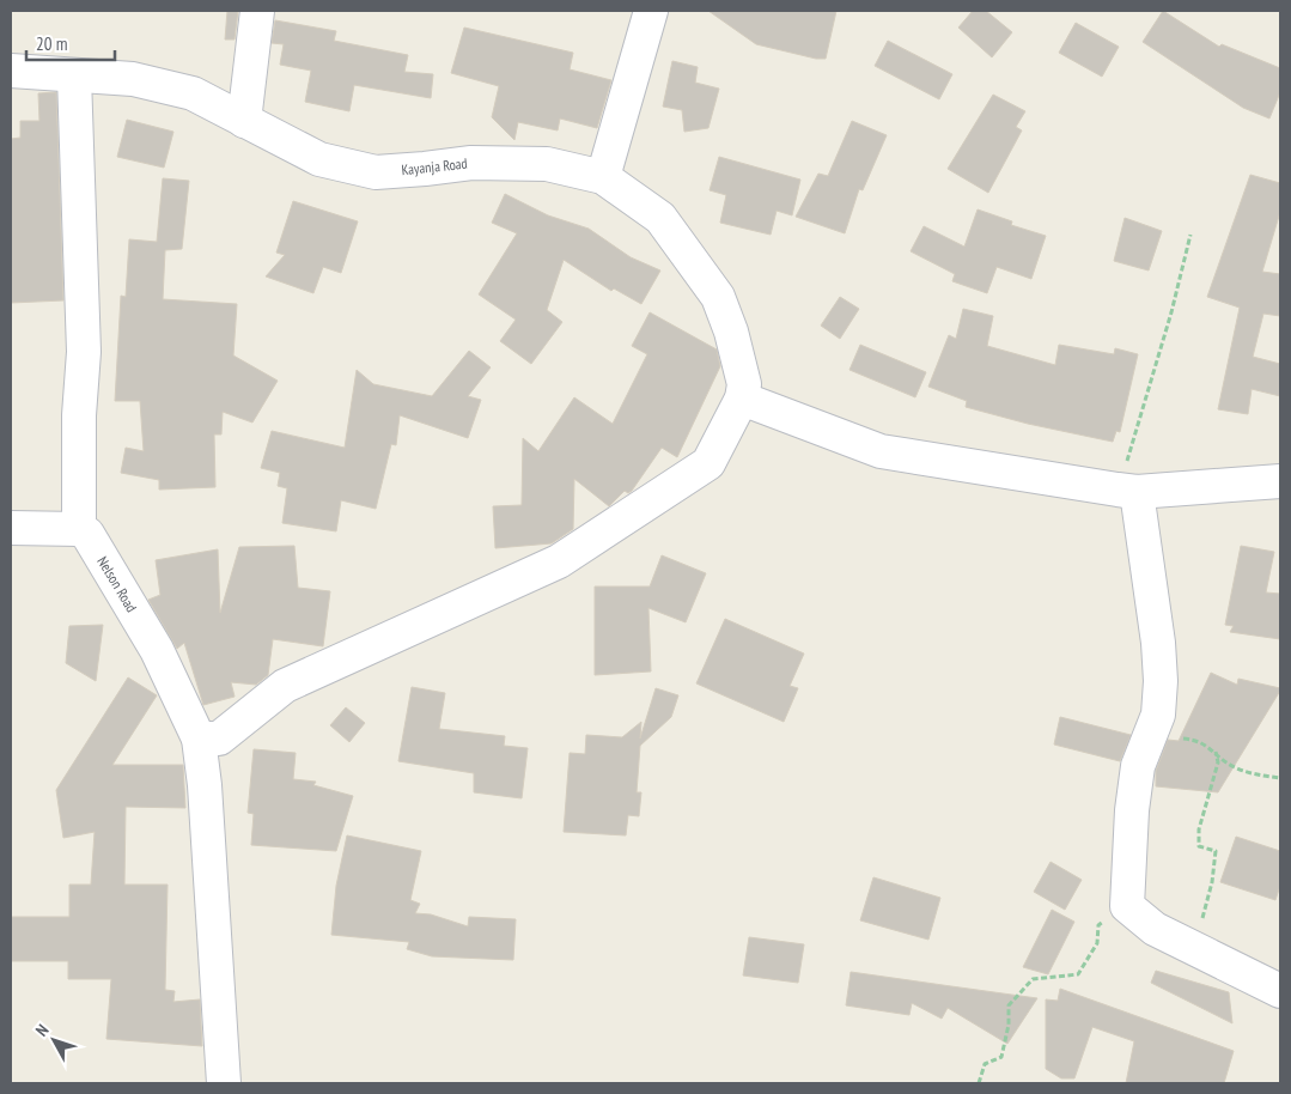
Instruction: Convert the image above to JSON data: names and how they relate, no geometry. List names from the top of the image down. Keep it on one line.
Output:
{"streets":{"street":["Kayanja Road","Nelson Road"]},"scale_bar":"20 m","north":"top left"}
